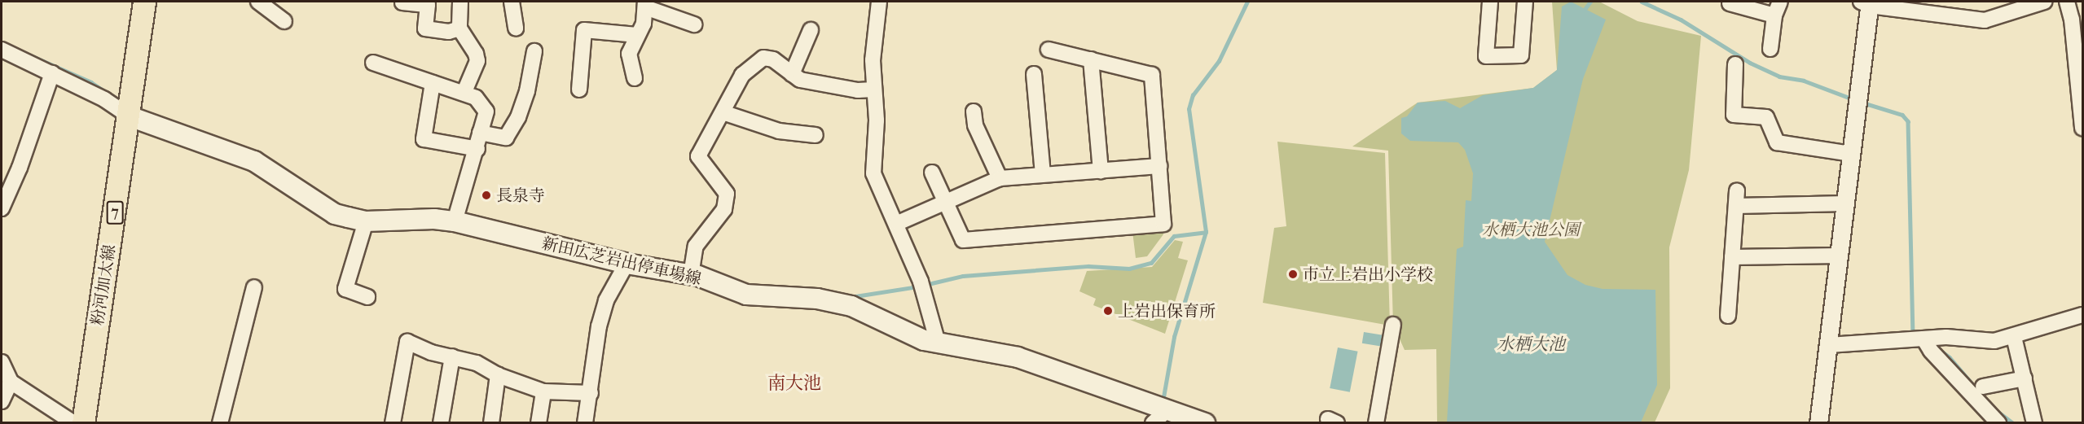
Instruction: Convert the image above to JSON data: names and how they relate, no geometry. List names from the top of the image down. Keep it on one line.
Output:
{"streets":{"main road":["7","新田広芝岩出停車場線","粉河加太線"]},"crossings":[["新田広芝岩出停車場線","粉河加太線"]],"districts":["南大池"],"water":["水栖大池"],"parks":["水栖大池公園"],"places":["長泉寺","市立上岩出小学校","上岩出保育所"]}
